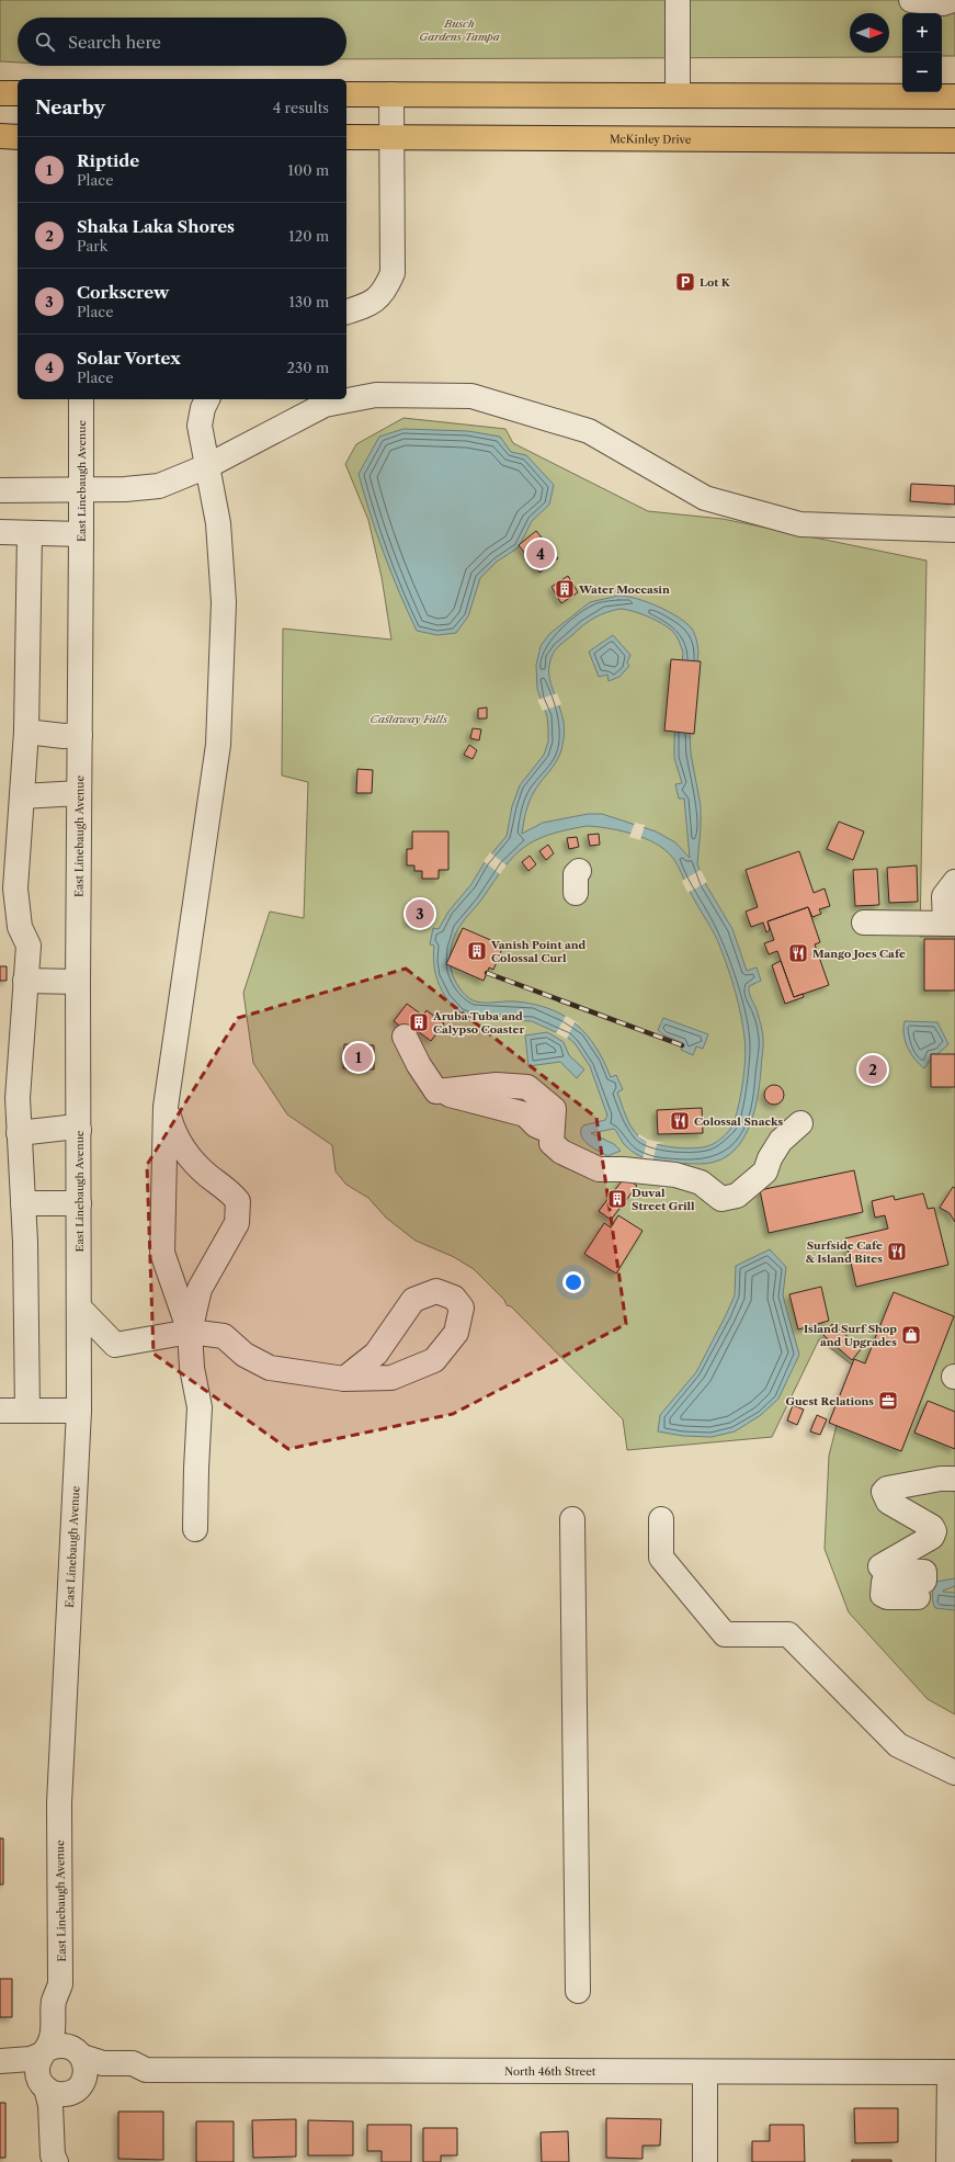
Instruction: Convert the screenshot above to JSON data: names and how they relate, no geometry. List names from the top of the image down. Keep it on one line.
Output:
{"streets":{"main road":["McKinley Drive"],"street":["East Linebaugh Avenue","North 46th Street"]},"crossings":[["East Linebaugh Avenue","North 46th Street"]],"parks":["Busch Gardens Tampa","Castaway Falls"],"places":{"parking":["Lot K"],"building":["Water Moccasin","Vanish Point and Colossal Curl","Aruba Tuba and Calypso Coaster","Duval Street Grill"],"restaurant":["Mango Joes Cafe","Colossal Snacks","Surfside Cafe & Island Bites"],"shop":["Island Surf Shop and Upgrades"],"office":["Guest Relations"]},"north":"right","page":{"map_buttons":["+","−"],"search":"Search here","heading":["Nearby","4 results"],"list":[{"mark":"1","name":"Riptide","note":"Place","value":"100 m"},{"mark":"2","name":"Shaka Laka Shores","note":"Park","value":"120 m"},{"mark":"3","name":"Corkscrew","note":"Place","value":"130 m"},{"mark":"4","name":"Solar Vortex","note":"Place","value":"230 m"}],"pins":["4","3","1","2"]}}
